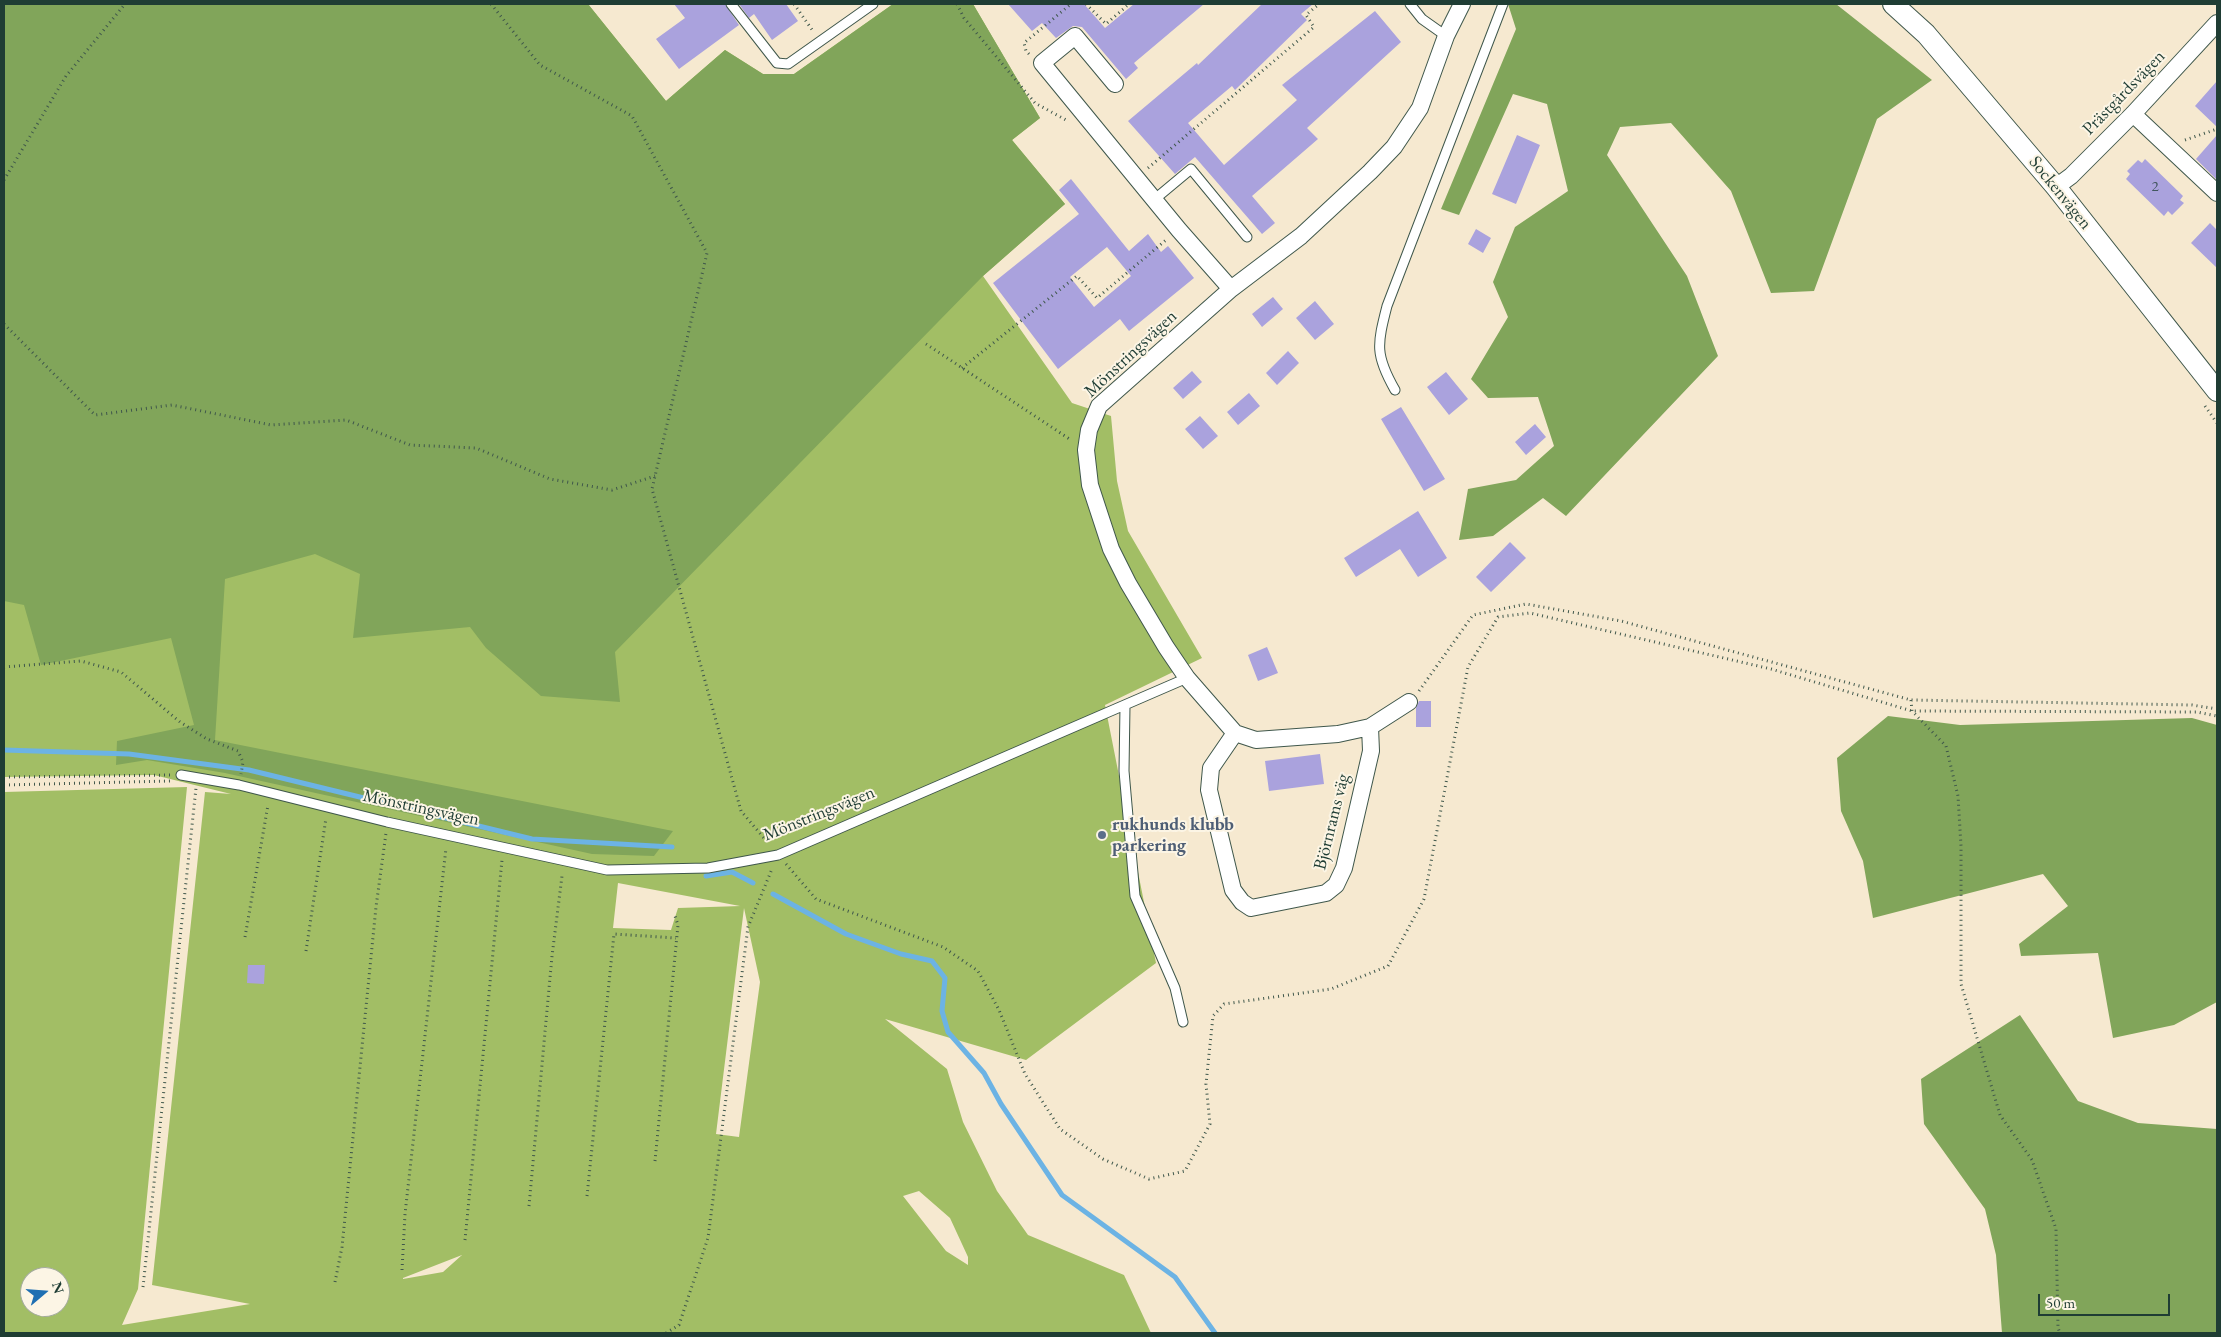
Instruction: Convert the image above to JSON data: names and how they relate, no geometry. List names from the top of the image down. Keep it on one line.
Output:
{"streets":{"street":["Prästgårdsvägen","Sockenvägen","Mönstringsvägen","Björnrams väg"]},"crossings":[["Prästgårdsvägen","Sockenvägen"],["Mönstringsvägen","Björnrams väg"]],"places":["rukhunds klubb parkering"],"house_numbers":["2"],"scale_bar":"50 m","north":"right"}
